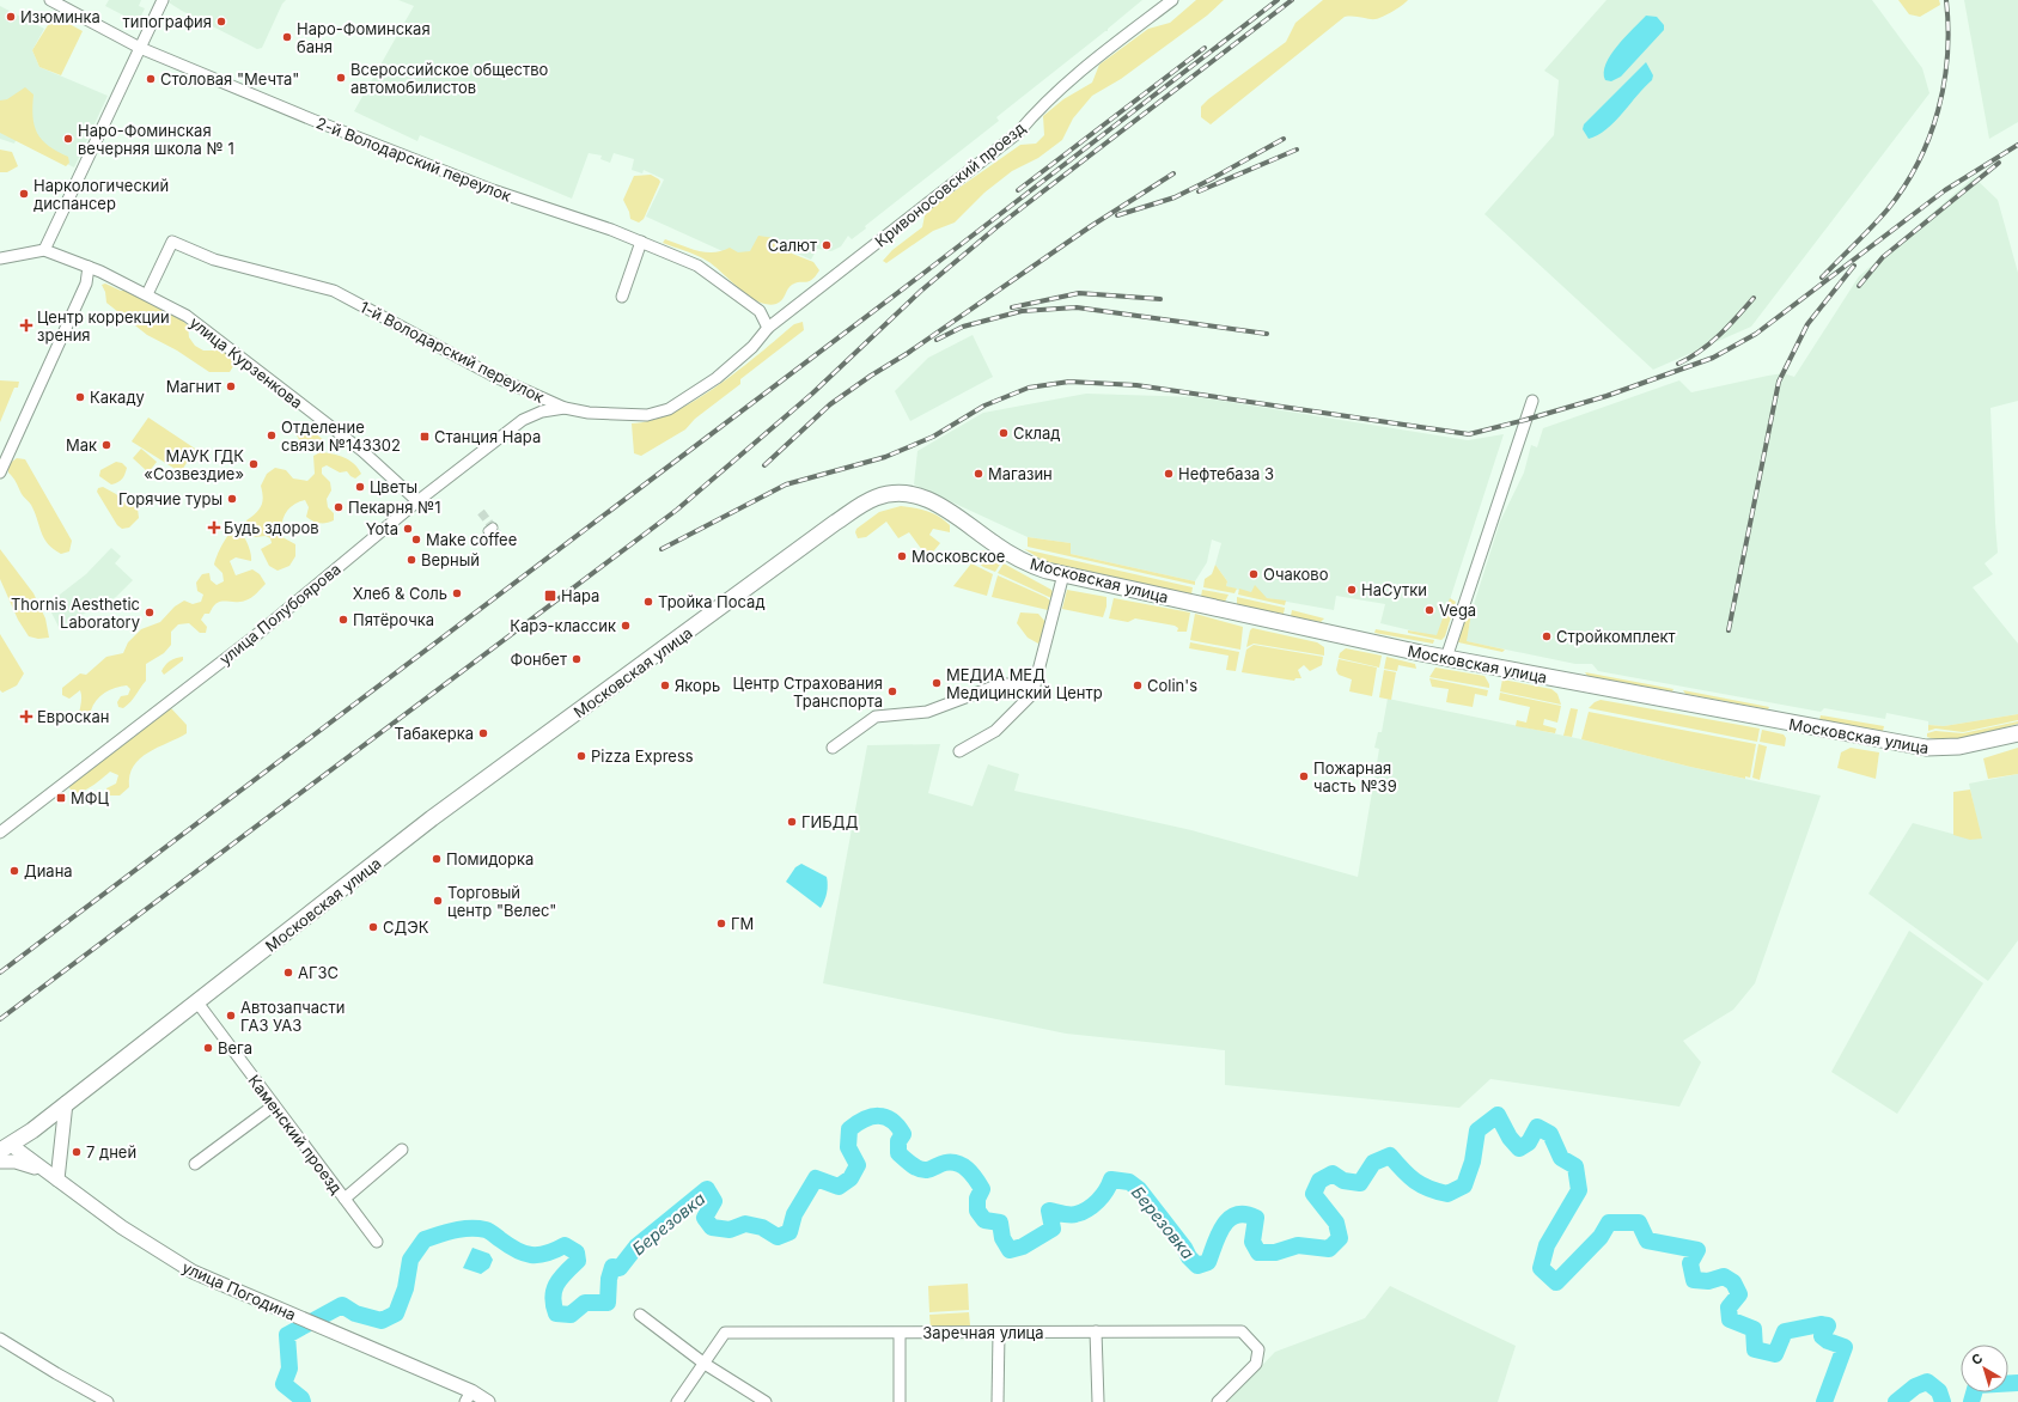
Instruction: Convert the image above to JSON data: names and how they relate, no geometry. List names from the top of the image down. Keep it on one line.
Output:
{"streets":{"main road":["Московская улица"],"street":["2-й Володарский переулок","Кривоносовский проезд","1-й Володарский переулок","улица Курзенкова","улица Полубоярова","Каменский проезд","улица Погодина","Заречная улица"]},"crossings":[["2-й Володарский переулок","Кривоносовский проезд"],["2-й Володарский переулок","1-й Володарский переулок"],["Кривоносовский проезд","1-й Володарский переулок"],["1-й Володарский переулок","улица Курзенкова"],["1-й Володарский переулок","улица Полубоярова"],["улица Курзенкова","улица Полубоярова"],["Московская улица","Каменский проезд"],["Московская улица","улица Погодина"]],"water":["Березовка"],"places":{"other":["Изюминка","типография","Наро-Фоминская баня","Всероссийское общество автомобилистов","Столовая \"Мечта\"","Наро-Фоминская вечерняя школа № 1","Наркологический диспансер","Салют","Магнит","Какаду","Склад","Отделение связи №143302","Мак","МАУК ГДК «Созвездие»","Магазин","Нефтебаза 3","Цветы","Горячие туры","Пекарня №1","Yota","Make coffee","Московское","Верный","Очаково","НаСутки","Хлеб & Соль","Тройка Посад","Vega","Thornis Aesthetic Laboratory","Пятёрочка","Карэ-классик","Стройкомплект","Фонбет","МЕДИА МЕД Медицинский Центр","Якорь","Colin's","Центр Страхования Транспорта","Табакерка","Pizza Express","Пожарная часть №39","ГИБДД","Помидорка","Диана","Торговый центр \"Велес\"","ГМ","СДЭК","АГЗС","Автозапчасти ГАЗ УАЗ","Вега","7 дней"],"health":["Центр коррекции зрения","Будь здоров","Евроскан"],"transit":["Станция Нара","Нара","МФЦ"]},"north":"top left"}
